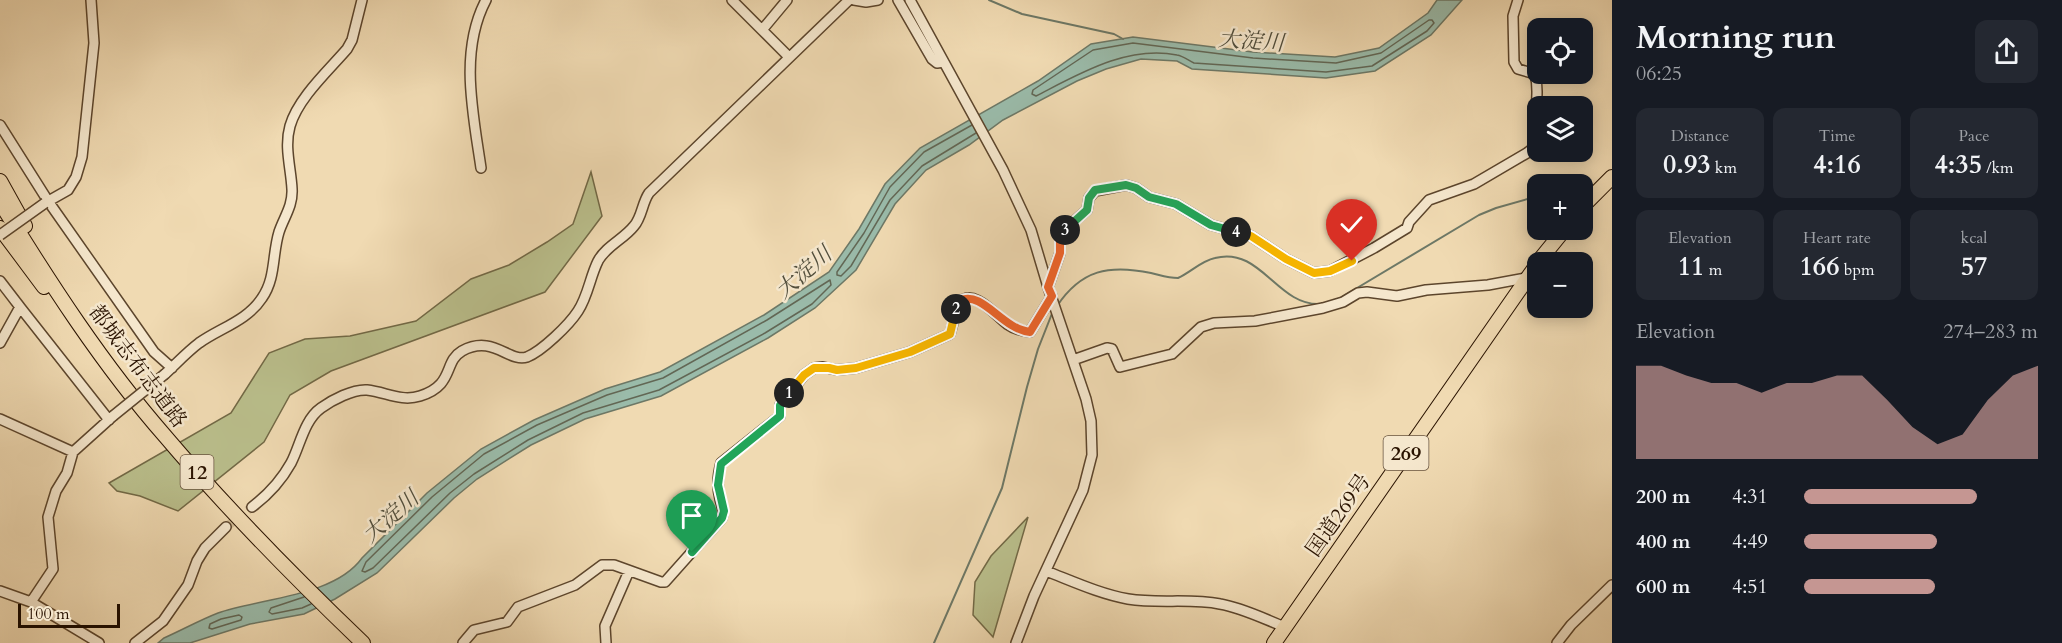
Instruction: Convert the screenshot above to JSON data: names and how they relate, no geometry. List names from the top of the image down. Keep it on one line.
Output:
{"streets":{"highway":["都城志布志道路","269","12","国道269号"]},"water":["大淀川"],"scale_bar":"100 m","page":{"heading":["Morning run","06:25"],"map_buttons":["+","−"],"stats":[["Distance","0.93 km"],["Time","4:16"],["Pace","4:35 /km"],["Elevation","11 m"],["Heart rate","166 bpm"],["kcal","57"]],"pins":["3","4","2","1"],"chart":["Elevation","274–283 m"],"list":[{"name":"200 m","note":"4:31"},{"name":"400 m","note":"4:49"},{"name":"600 m","note":"4:51"}],"scale":"100 m"}}
